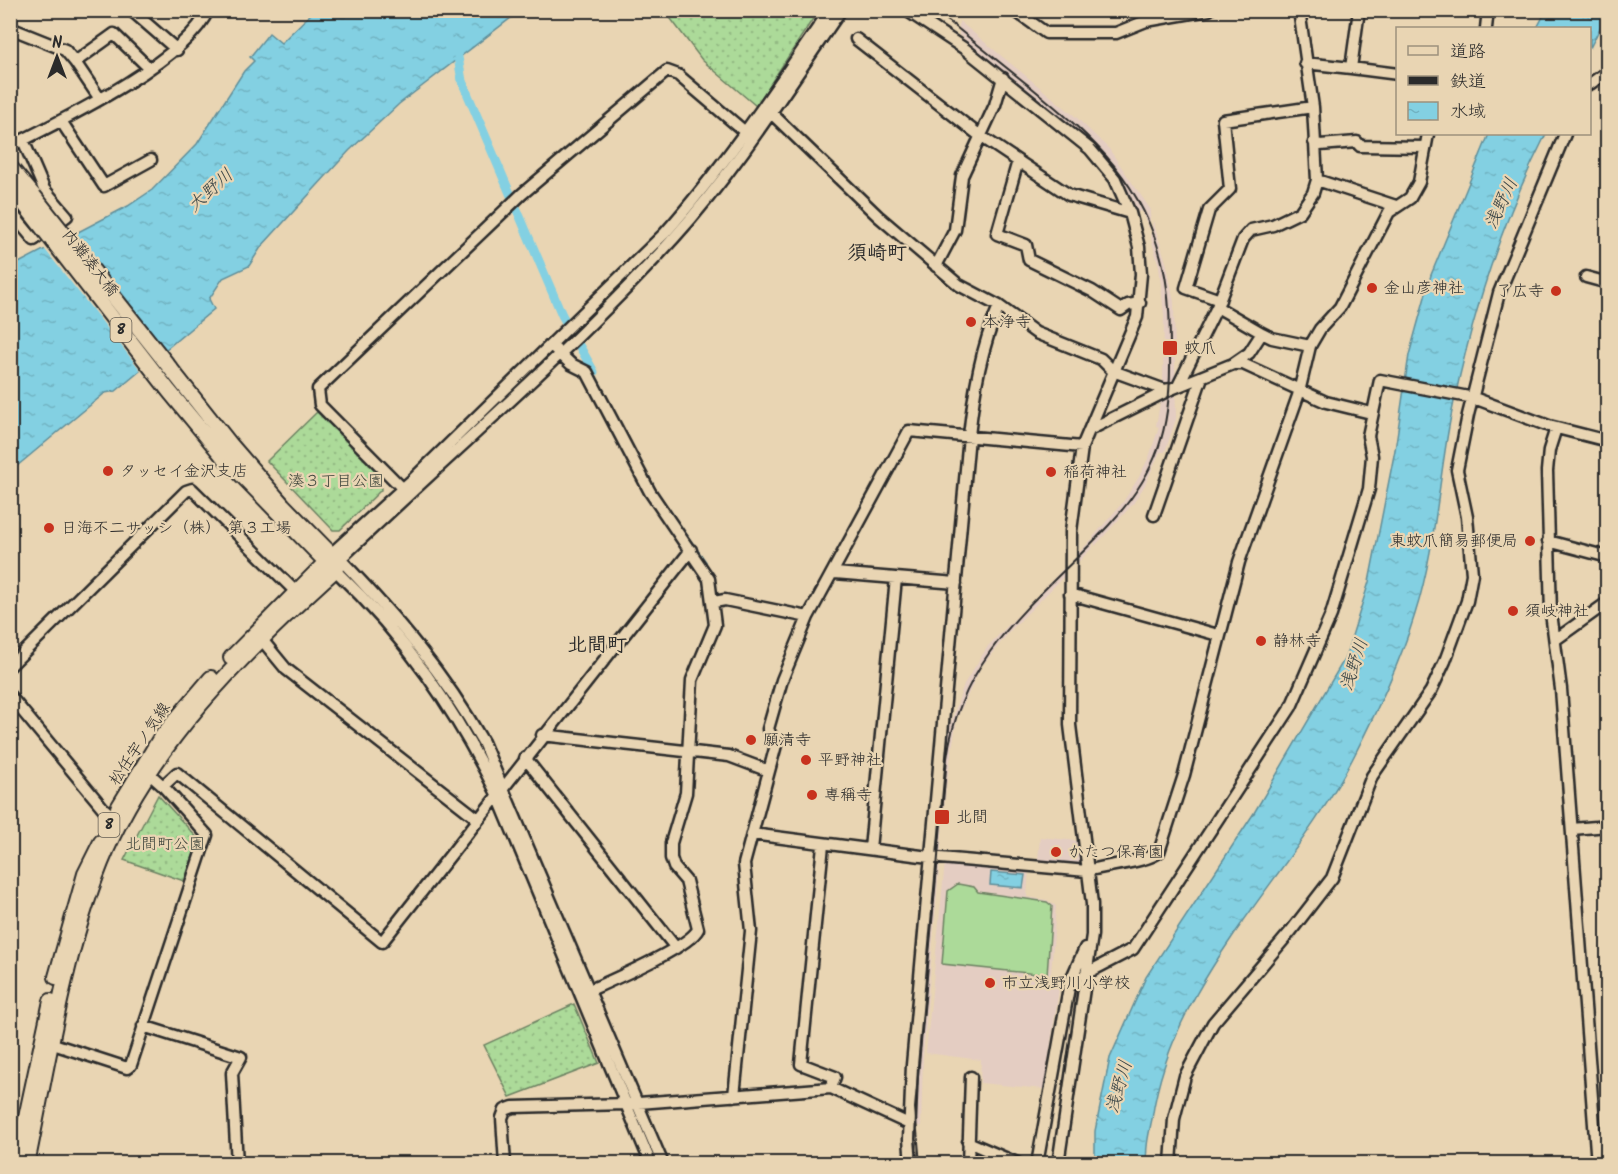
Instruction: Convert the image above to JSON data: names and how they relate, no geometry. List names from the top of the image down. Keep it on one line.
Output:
{"streets":{"main road":["内灘湊大橋","8","松任宇ノ気線"]},"crossings":[["内灘湊大橋","8"],["内灘湊大橋","松任宇ノ気線"]],"districts":["須崎町","北間町"],"water":["大野川","浅野川"],"parks":["湊３丁目公園","北間町公園"],"places":{"other":["金山彦神社","了広寺","本浄寺","タッセイ金沢支店","稲荷神社","日海不二サッシ（株） 第３工場","東蚊爪簡易郵便局","須岐神社","静林寺","願清寺","平野神社","専稱寺","かたつ保育園","市立浅野川小学校"],"transit":["蚊爪","北間"]},"legend":["道路","鉄道","水域"],"north":"top"}
